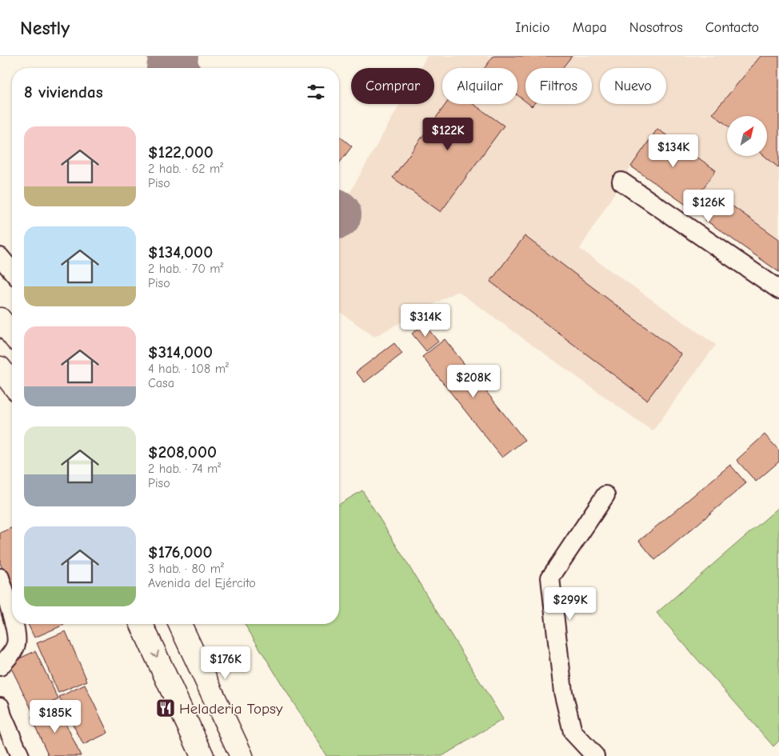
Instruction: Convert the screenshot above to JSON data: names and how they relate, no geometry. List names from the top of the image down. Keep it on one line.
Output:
{"places":{"restaurant":["Heladeria Topsy"]},"north":"top right","page":{"header":"Nestly","nav":["Inicio","Mapa","Nosotros","Contacto"],"chip":["Comprar","Alquilar","Filtros","Nuevo"],"heading":"8 viviendas","list":[{"name":"$122,000","note":"2 hab. · 62 m² · Piso"},{"name":"$134,000","note":"2 hab. · 70 m² · Piso"},{"name":"$314,000","note":"4 hab. · 108 m² · Casa"},{"name":"$208,000","note":"2 hab. · 74 m² · Piso"},{"name":"$176,000","note":"3 hab. · 80 m² · Avenida del Ejército"}],"price":["$122K","$134K","$126K","$314K","$208K","$299K","$176K","$185K"]}}
